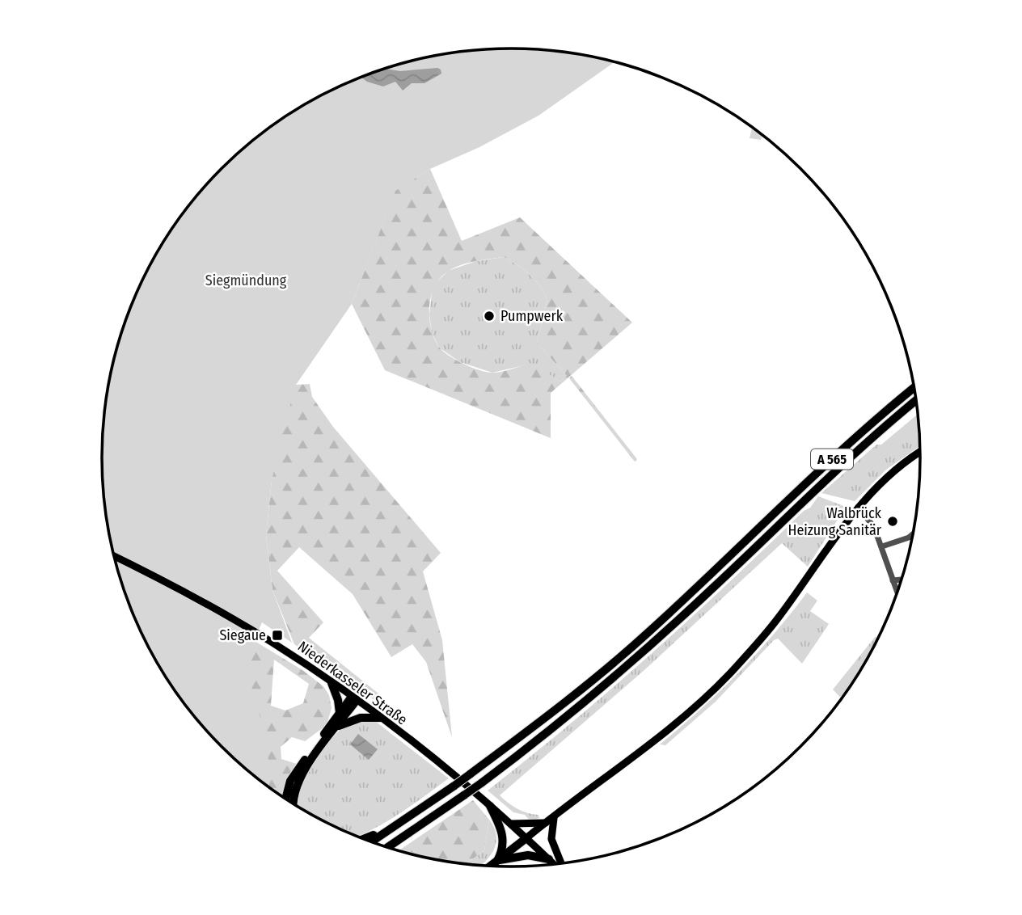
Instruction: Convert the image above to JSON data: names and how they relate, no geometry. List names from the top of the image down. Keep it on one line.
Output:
{"streets":{"highway":["A 565"],"main road":["Niederkasseler Straße"]},"parks":["Siegmündung"],"places":{"other":["Pumpwerk","Walbrück Heizung Sanitär"],"transit":["Siegaue"]}}
